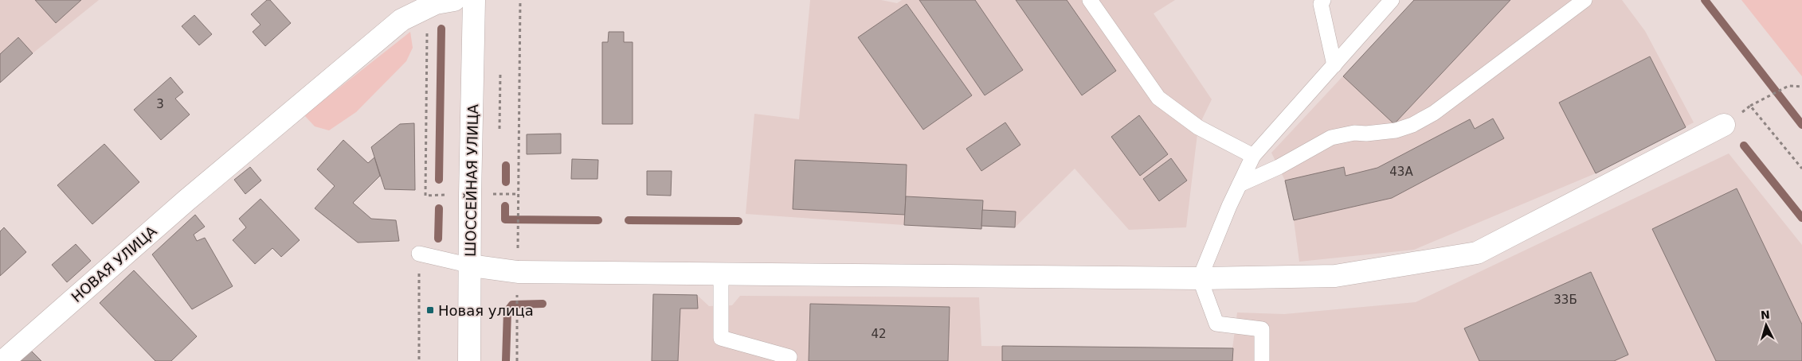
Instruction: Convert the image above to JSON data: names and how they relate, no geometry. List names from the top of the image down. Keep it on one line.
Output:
{"streets":{"street":["ШОССЕЙНАЯ УЛИЦА","НОВАЯ УЛИЦА"]},"places":{"transit":["Новая улица"]},"house_numbers":["3","43А","33Б","42"],"north":"top"}
